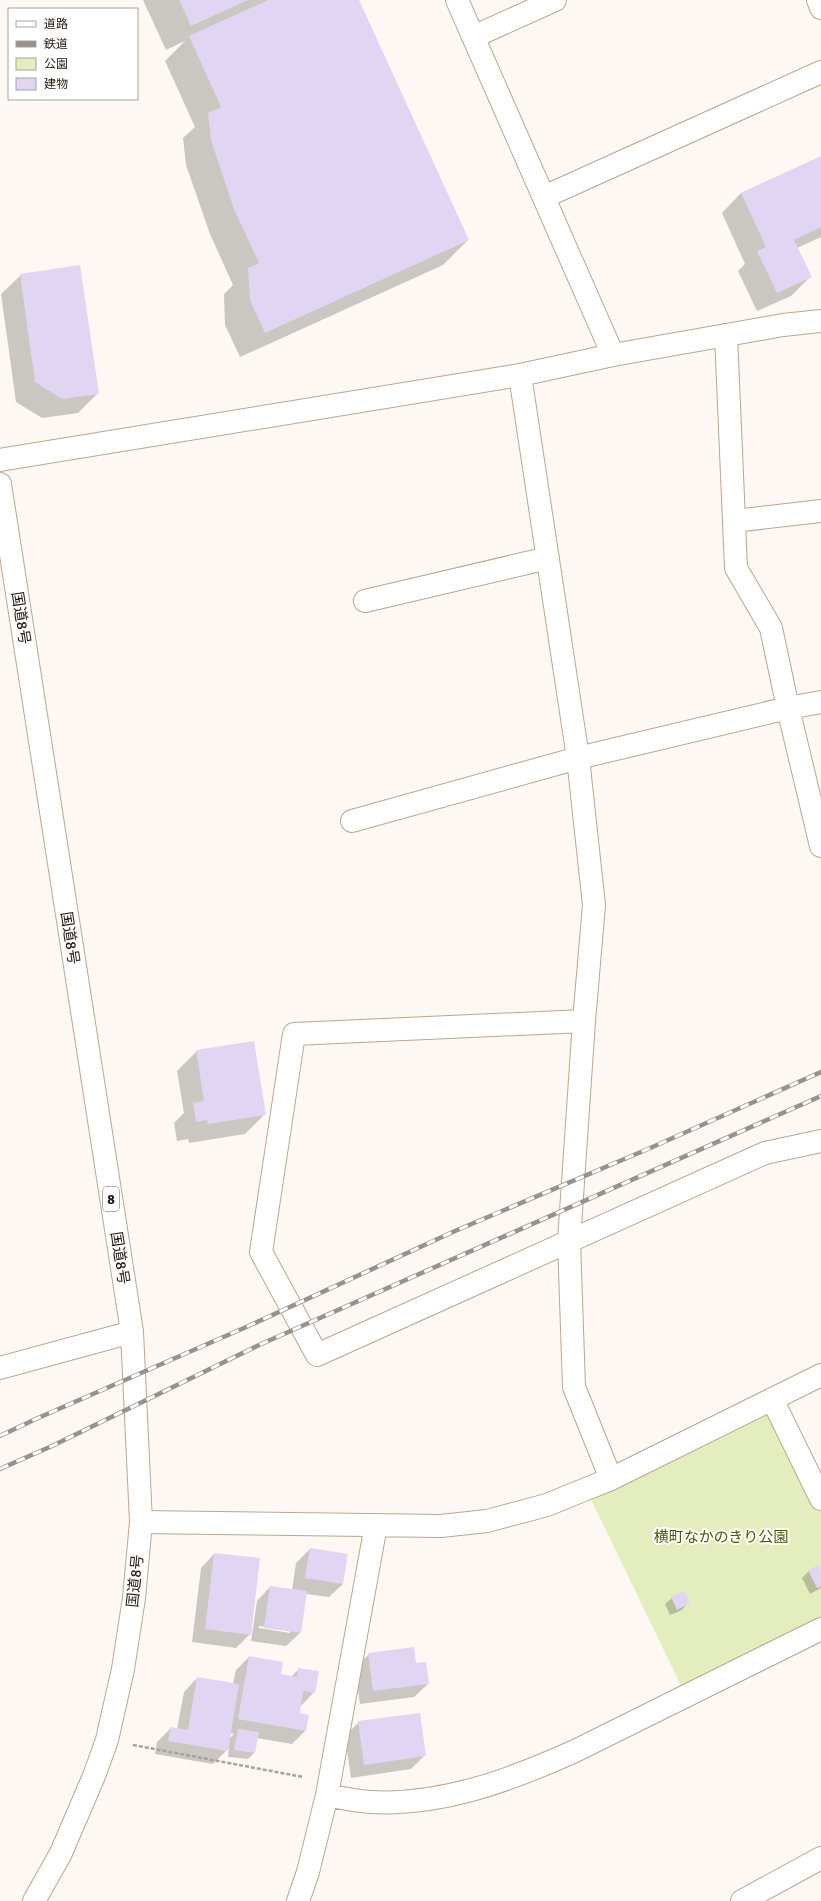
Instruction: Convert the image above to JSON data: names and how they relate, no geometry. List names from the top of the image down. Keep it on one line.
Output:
{"streets":{"main road":["国道8号","8"]},"parks":["横町なかのきり公園"],"legend":["道路","鉄道","公園","建物"]}
